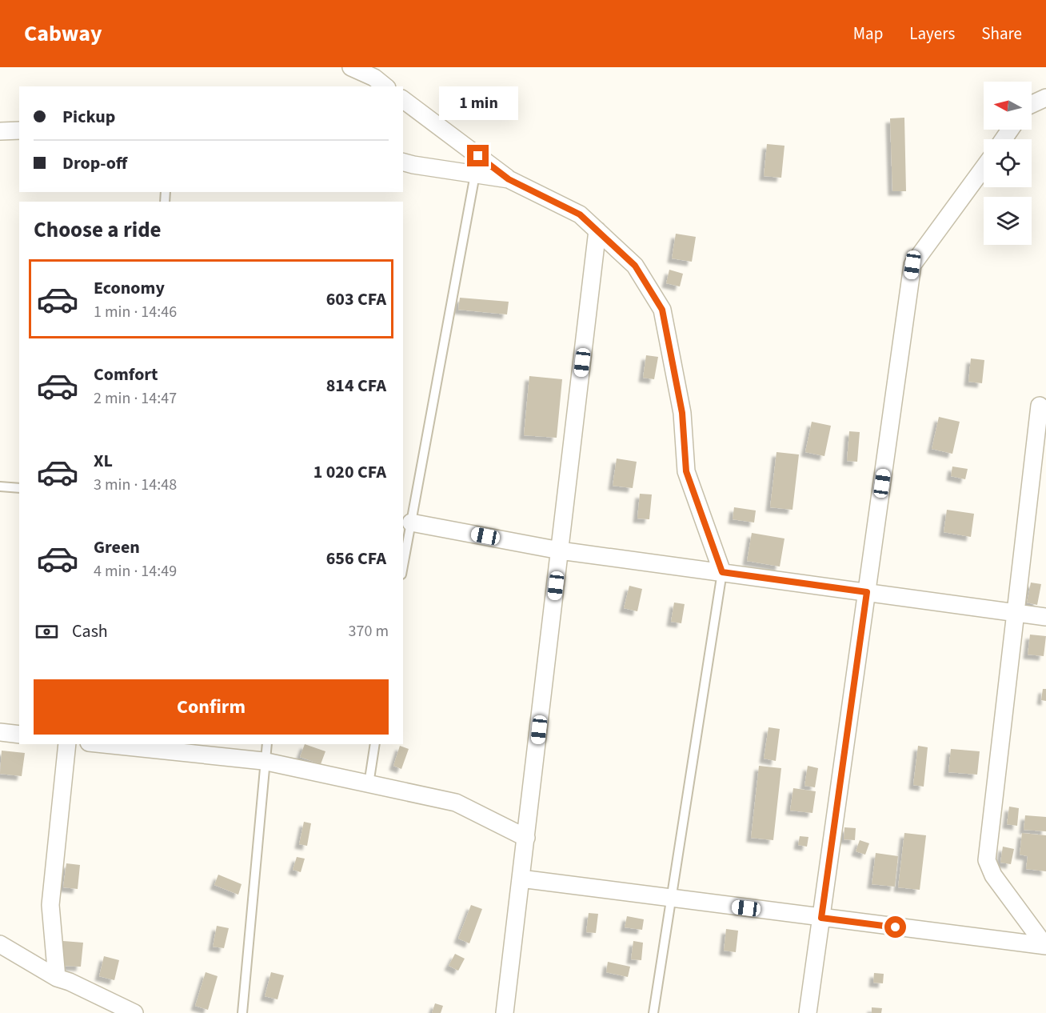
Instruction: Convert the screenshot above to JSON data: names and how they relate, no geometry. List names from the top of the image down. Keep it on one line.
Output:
{"north":"left","page":{"header":"Cabway","nav":["Map","Layers","Share"],"bubble":"1 min","banner":["Pickup","Drop-off"],"heading":"Choose a ride","list":[{"name":"Economy","note":"1 min · 14:46","value":"603 CFA"},{"name":"Comfort","note":"2 min · 14:47","value":"814 CFA"},{"name":"XL","note":"3 min · 14:48","value":"1 020 CFA"},{"name":"Green","note":"4 min · 14:49","value":"656 CFA"}],"pay":["Cash","370 m"],"buttons":"Confirm"}}
